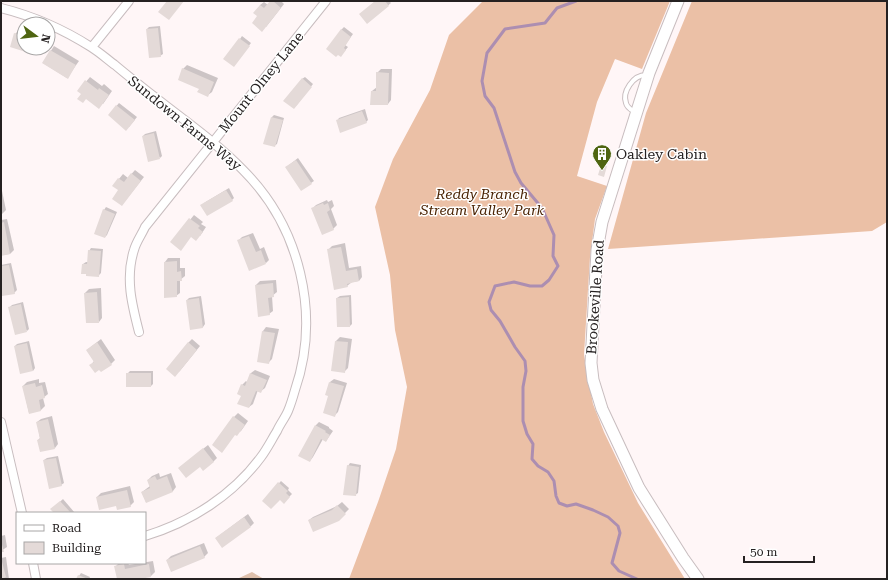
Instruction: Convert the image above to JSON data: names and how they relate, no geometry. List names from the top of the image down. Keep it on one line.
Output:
{"streets":{"street":["Mount Olney Lane","Sundown Farms Way","Brookeville Road"]},"crossings":[["Mount Olney Lane","Sundown Farms Way"]],"parks":["Reddy Branch Stream Valley Park"],"places":{"building":["Oakley Cabin"]},"legend":["Road","Building"],"scale_bar":"50 m","north":"right"}
